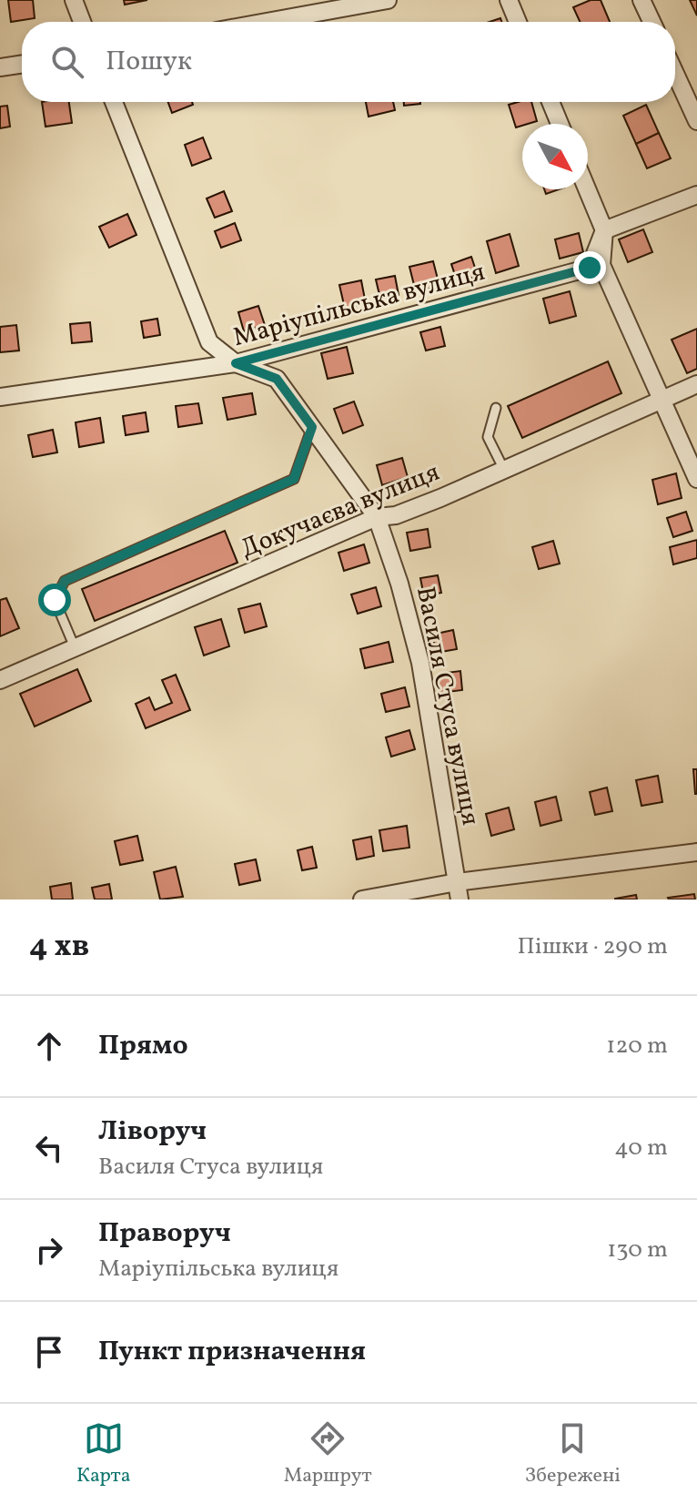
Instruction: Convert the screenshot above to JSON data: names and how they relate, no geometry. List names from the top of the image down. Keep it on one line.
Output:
{"streets":{"street":["Маріупільська вулиця","Докучаєва вулиця","Василя Стуса вулиця"]},"crossings":[["Маріупільська вулиця","Василя Стуса вулиця"],["Докучаєва вулиця","Василя Стуса вулиця"]],"north":"bottom right","page":{"search":"Пошук","heading":["4 хв","Пішки · 290 m"],"list":[["Прямо","120 m"],["Ліворуч","Василя Стуса вулиця","40 m"],["Праворуч","Маріупільська вулиця","130 m"],"Пункт призначення"],"nav":["Карта","Маршрут","Збережені"]}}
